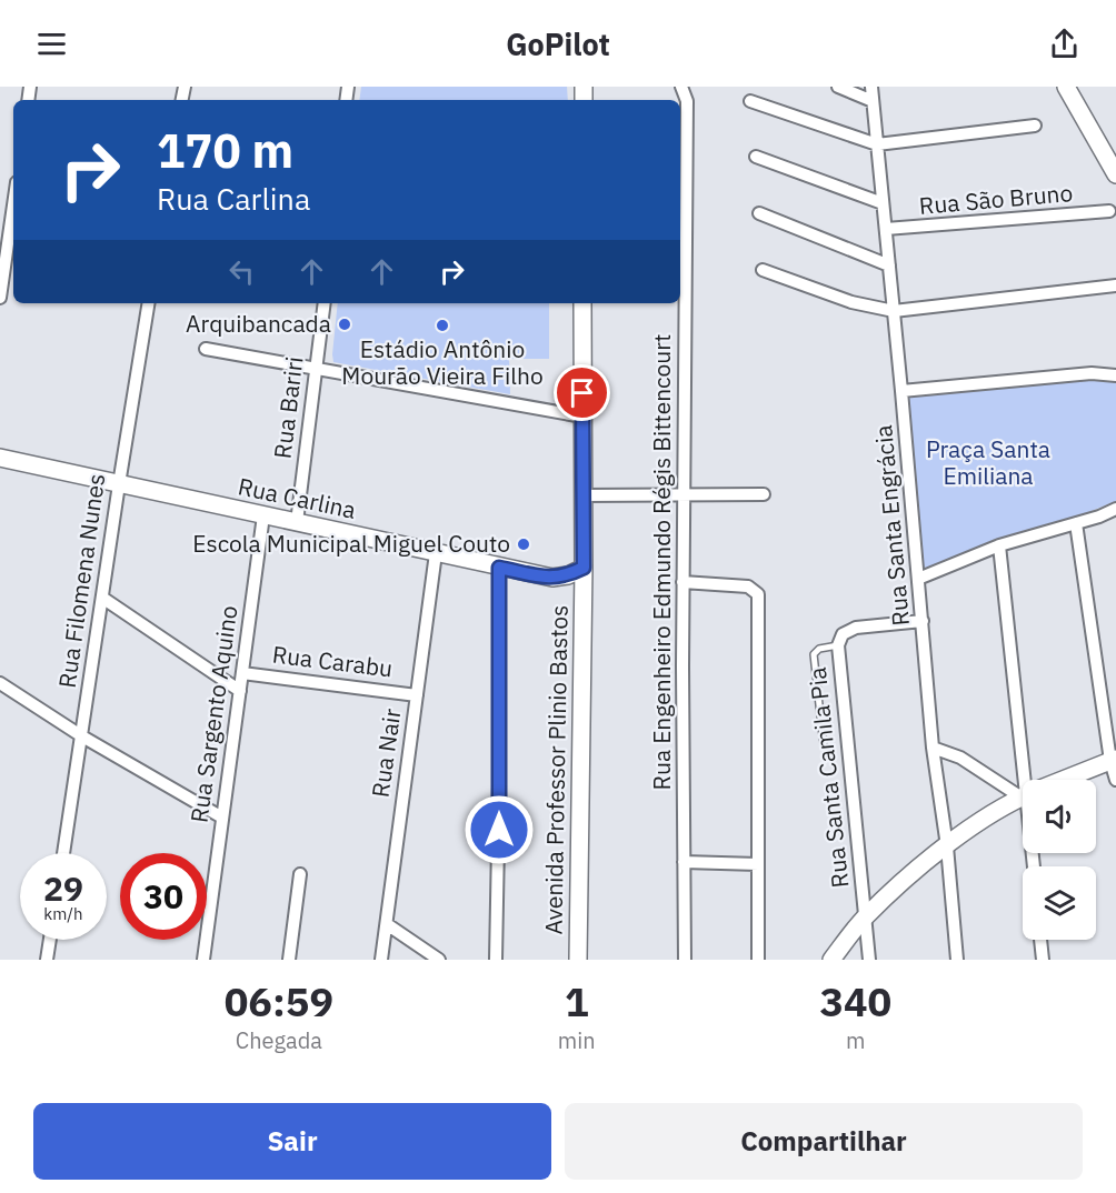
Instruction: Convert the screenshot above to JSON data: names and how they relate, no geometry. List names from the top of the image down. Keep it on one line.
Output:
{"streets":{"street":["Rua São Bruno","Rua Bariri","Rua Carlina","Rua Santa Engrácia","Rua Engenheiro Edmundo Régis Bittencourt","Rua Filomena Nunes","Rua Carabu","Rua Sargento Aquino","Rua Nair","Avenida Professor Plinio Bastos","Rua Santa Camila Pia"]},"crossings":[["Rua São Bruno","Rua Santa Engrácia"],["Rua Bariri","Rua Carlina"],["Rua Carlina","Rua Filomena Nunes"],["Rua Carlina","Rua Sargento Aquino"],["Rua Carlina","Rua Nair"],["Rua Carlina","Avenida Professor Plinio Bastos"],["Rua Santa Engrácia","Rua Santa Camila Pia"],["Rua Carabu","Rua Sargento Aquino"],["Rua Carabu","Rua Nair"]],"parks":["Praça Santa Emiliana"],"places":["Arquibancada","Estádio Antônio Mourão Vieira Filho","Escola Municipal Miguel Couto"],"page":{"header":"GoPilot","turn":["170 m","Rua Carlina"],"speed":"29 km/h","limit":"30","eta":["06:59","Chegada","1","min","340","m"],"buttons":["Sair","Compartilhar"]}}
